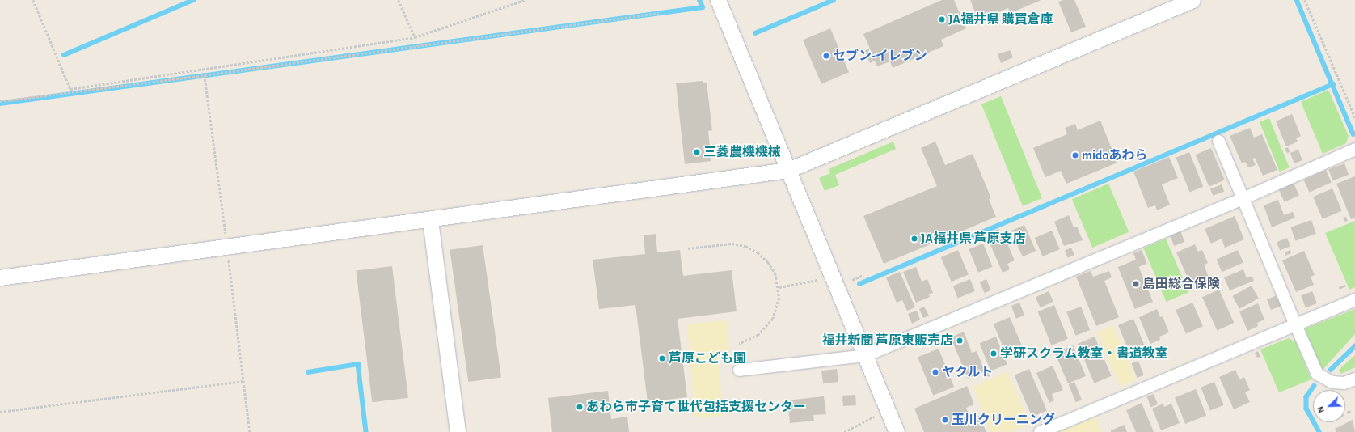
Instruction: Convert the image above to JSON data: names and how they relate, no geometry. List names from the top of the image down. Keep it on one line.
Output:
{"places":["JA福井県 購買倉庫","セブン-イレブン","三菱農機機械","midoあわら","JA福井県 芦原支店","島田総合保険","福井新聞 芦原東販売店","学研スクラム教室・書道教室","芦原こども園","ヤクルト","あわら市子育て世代包括支援センター","玉川クリーニング"],"north":"bottom left"}
